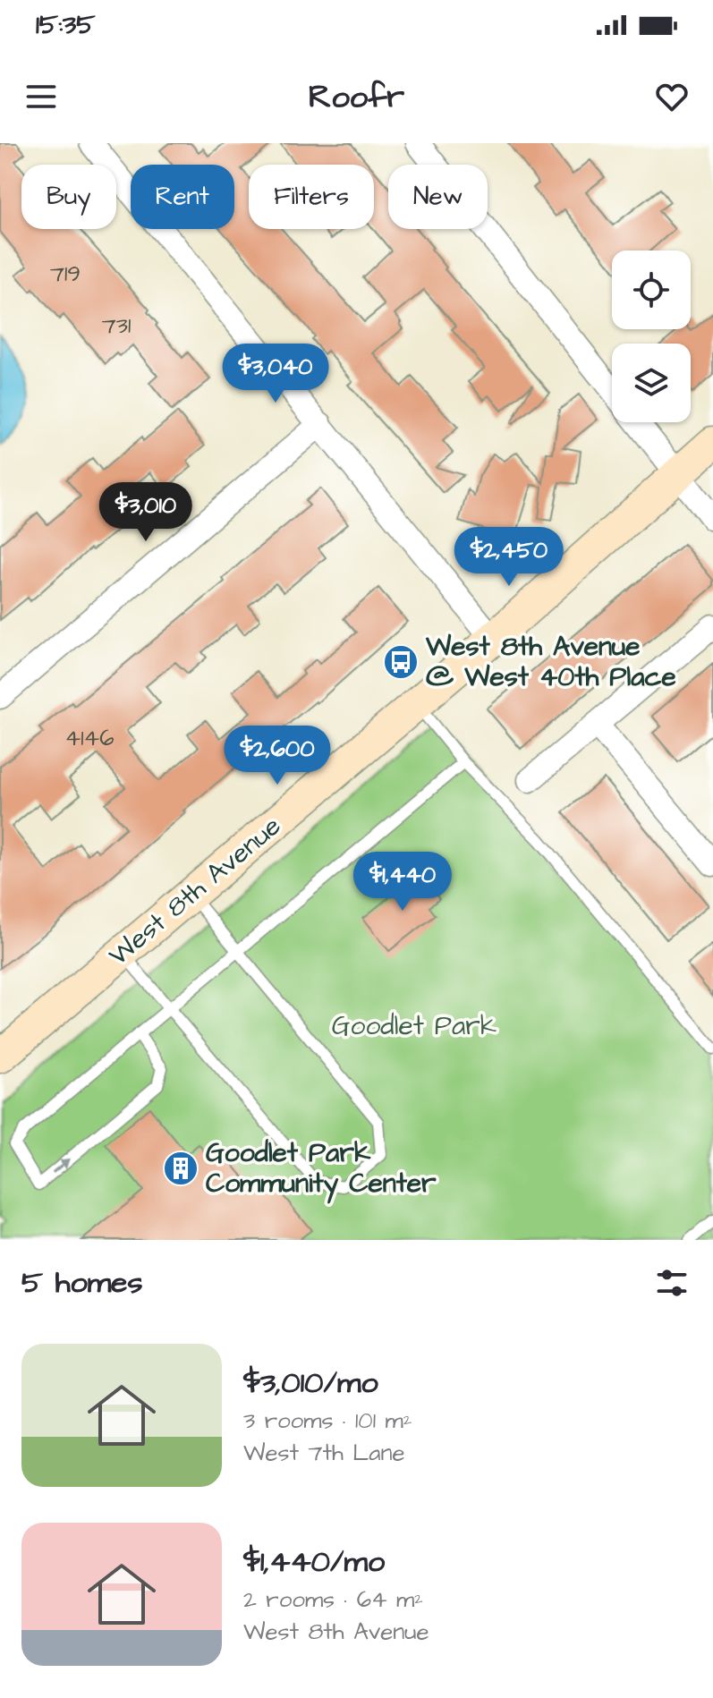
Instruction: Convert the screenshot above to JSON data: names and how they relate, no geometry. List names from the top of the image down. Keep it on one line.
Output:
{"streets":{"street":["West 8th Avenue"]},"parks":["Goodlet Park"],"places":{"bus stop":["West 8th Avenue @ West 40th Place"],"building":["Goodlet Park Community Center"]},"house_numbers":["719","731","4146"],"page":{"status":"15:35","header":"Roofr","chip":["Buy","Rent","Filters","New"],"price":["$3,040","$3,010","$2,450","$2,600","$1,440"],"heading":"5 homes","list":[{"name":"$3,010/mo","note":"3 rooms · 101 m² · West 7th Lane"},{"name":"$1,440/mo","note":"2 rooms · 64 m² · West 8th Avenue"}]}}
